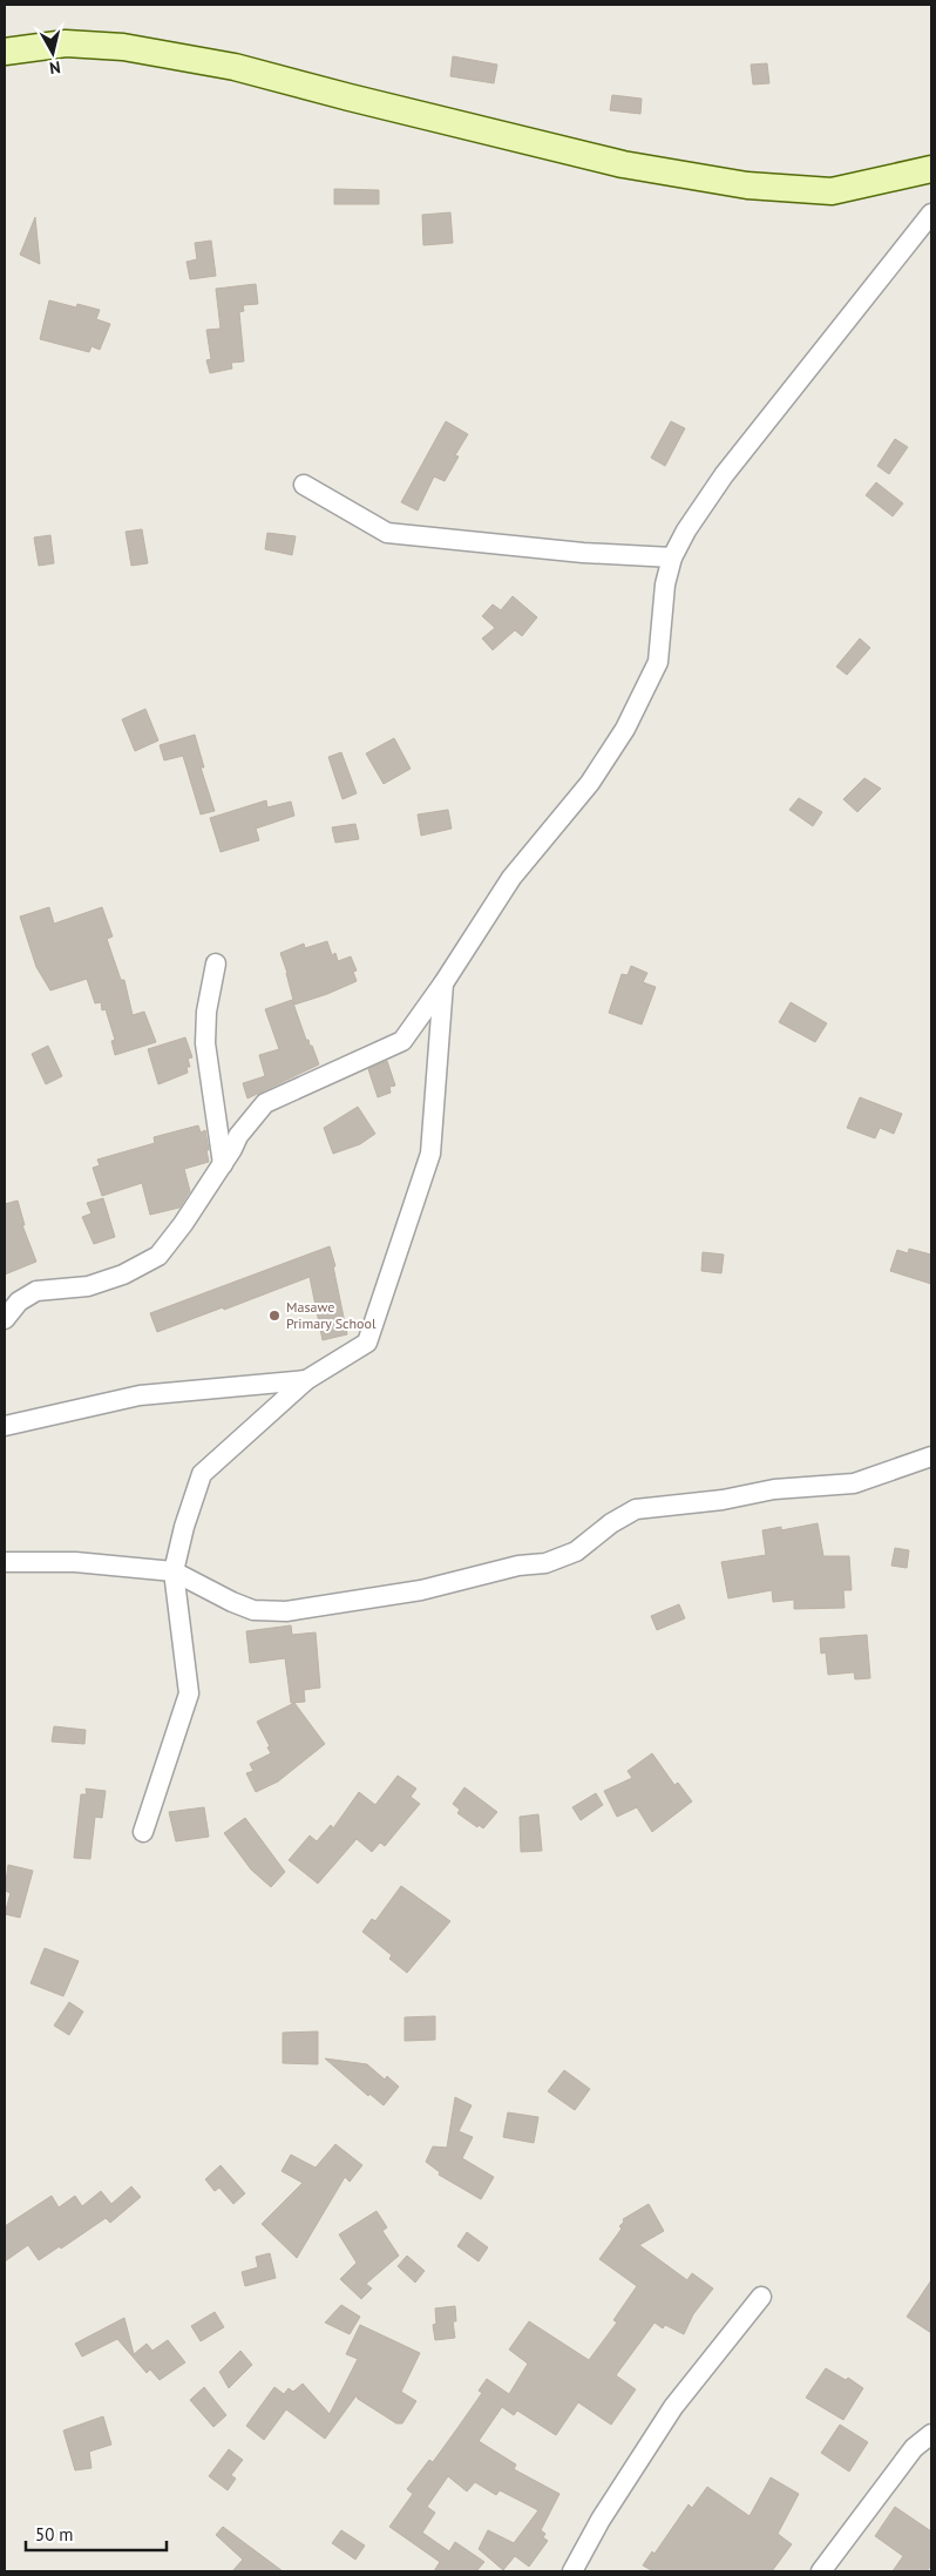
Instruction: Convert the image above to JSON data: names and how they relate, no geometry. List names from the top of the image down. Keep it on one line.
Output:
{"places":["Masawe Primary School"],"scale_bar":"50 m","north":"bottom"}
